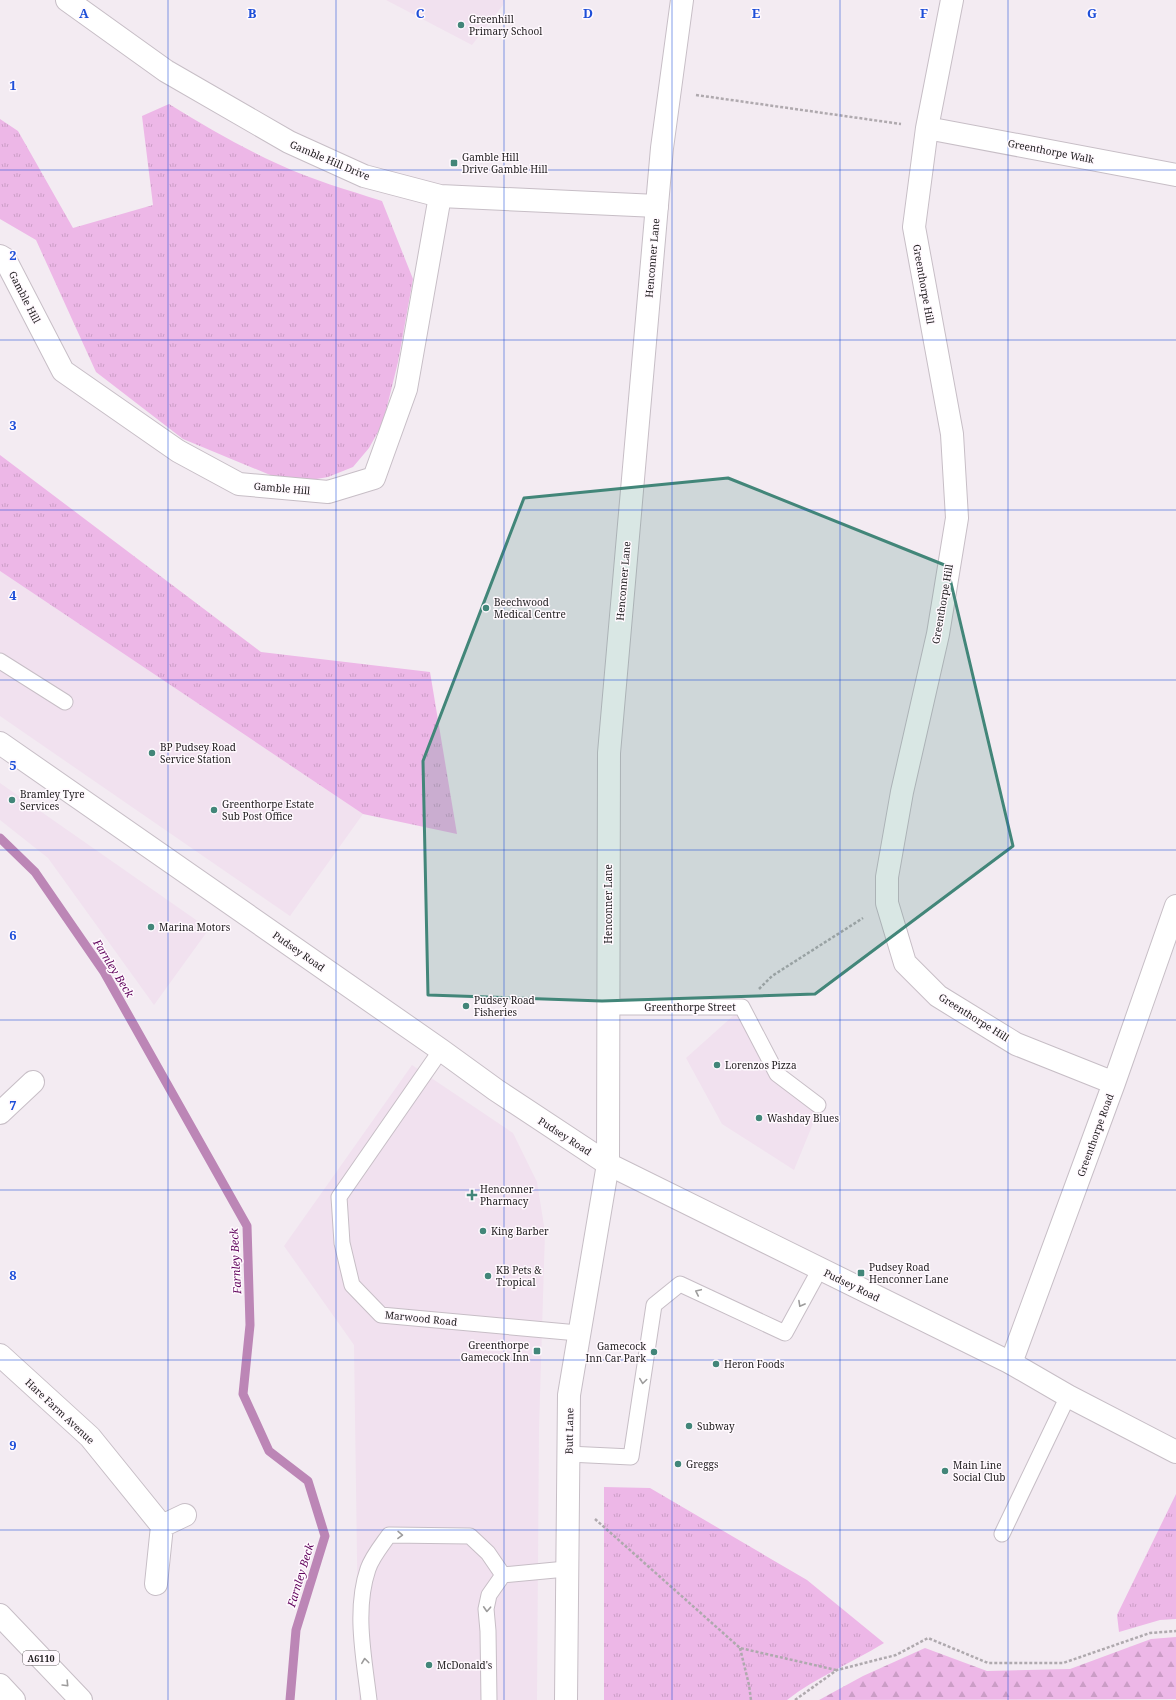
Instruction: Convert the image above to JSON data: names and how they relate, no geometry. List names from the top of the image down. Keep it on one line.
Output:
{"streets":{"main road":["Greenthorpe Walk","Gamble Hill Drive","Henconner Lane","Greenthorpe Hill","Gamble Hill","Pudsey Road","Greenthorpe Road","Hare Farm Avenue","Butt Lane","A6110"],"lane":["Greenthorpe Street","Marwood Road"]},"crossings":[["Greenthorpe Walk","Greenthorpe Hill"],["Gamble Hill Drive","Henconner Lane"],["Gamble Hill Drive","Gamble Hill"],["Henconner Lane","Pudsey Road"],["Henconner Lane","Greenthorpe Street"],["Henconner Lane","Butt Lane"],["Greenthorpe Hill","Greenthorpe Road"],["Pudsey Road","Greenthorpe Road"],["Pudsey Road","Marwood Road"],["Pudsey Road","Butt Lane"],["Marwood Road","Butt Lane"]],"water":["Farnley Beck"],"places":{"other":["Greenhill Primary School","Beechwood Medical Centre","BP Pudsey Road Service Station","Bramley Tyre Services","Greenthorpe Estate Sub Post Office","Marina Motors","Pudsey Road Fisheries","Lorenzos Pizza","Washday Blues","King Barber","KB Pets & Tropical","Gamecock Inn Car Park","Heron Foods","Subway","Greggs","Main Line Social Club","McDonald's"],"transit":["Gamble Hill Drive Gamble Hill","Pudsey Road Henconner Lane","Greenthorpe Gamecock Inn"],"health":["Henconner Pharmacy"]},"grid":{"columns":["A","B","C","D","E","F","G"],"rows":["1","2","3","4","5","6","7","8","9"]}}
